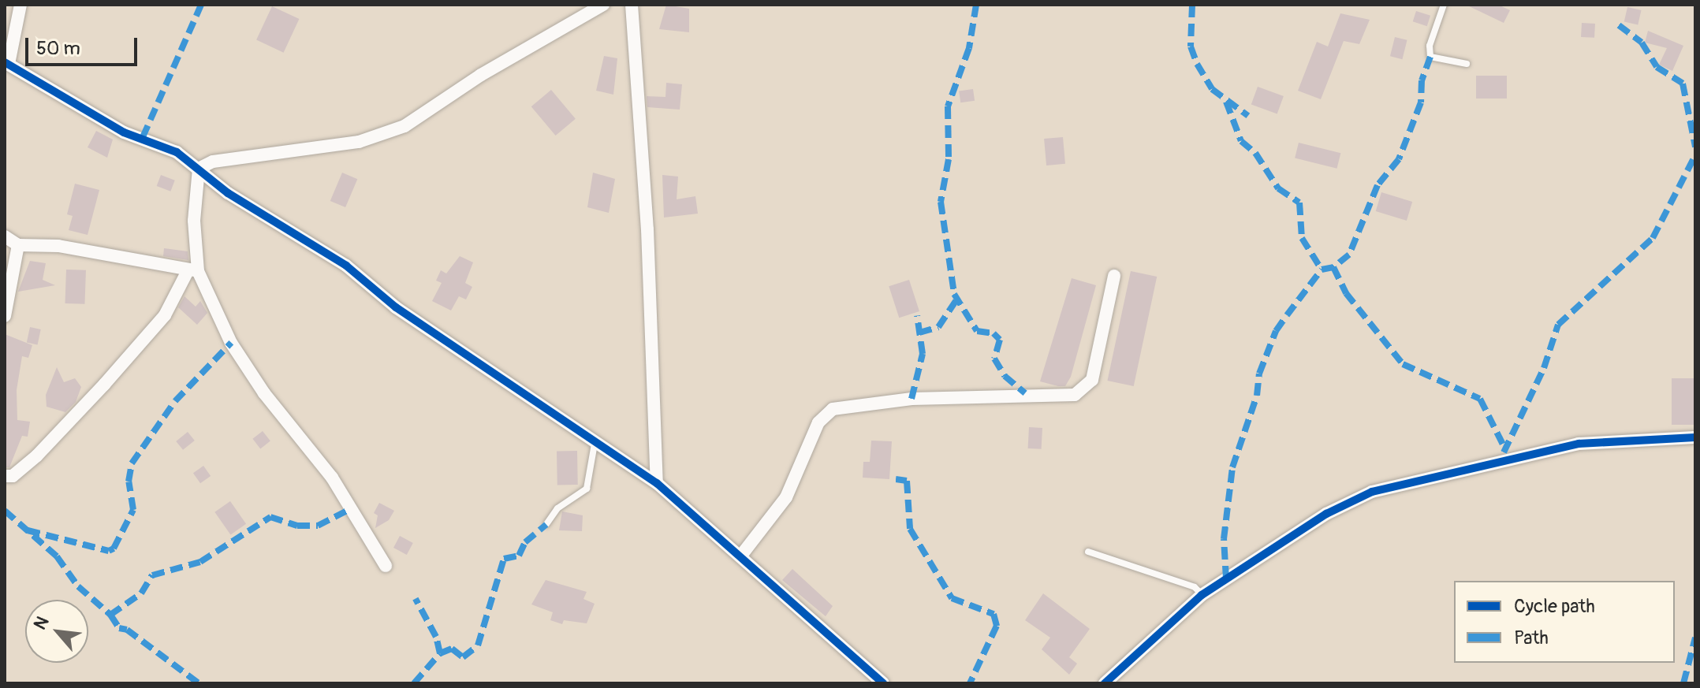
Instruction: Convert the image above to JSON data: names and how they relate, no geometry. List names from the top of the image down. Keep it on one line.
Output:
{"legend":["Cycle path","Path"],"scale_bar":"50 m","north":"top left"}
